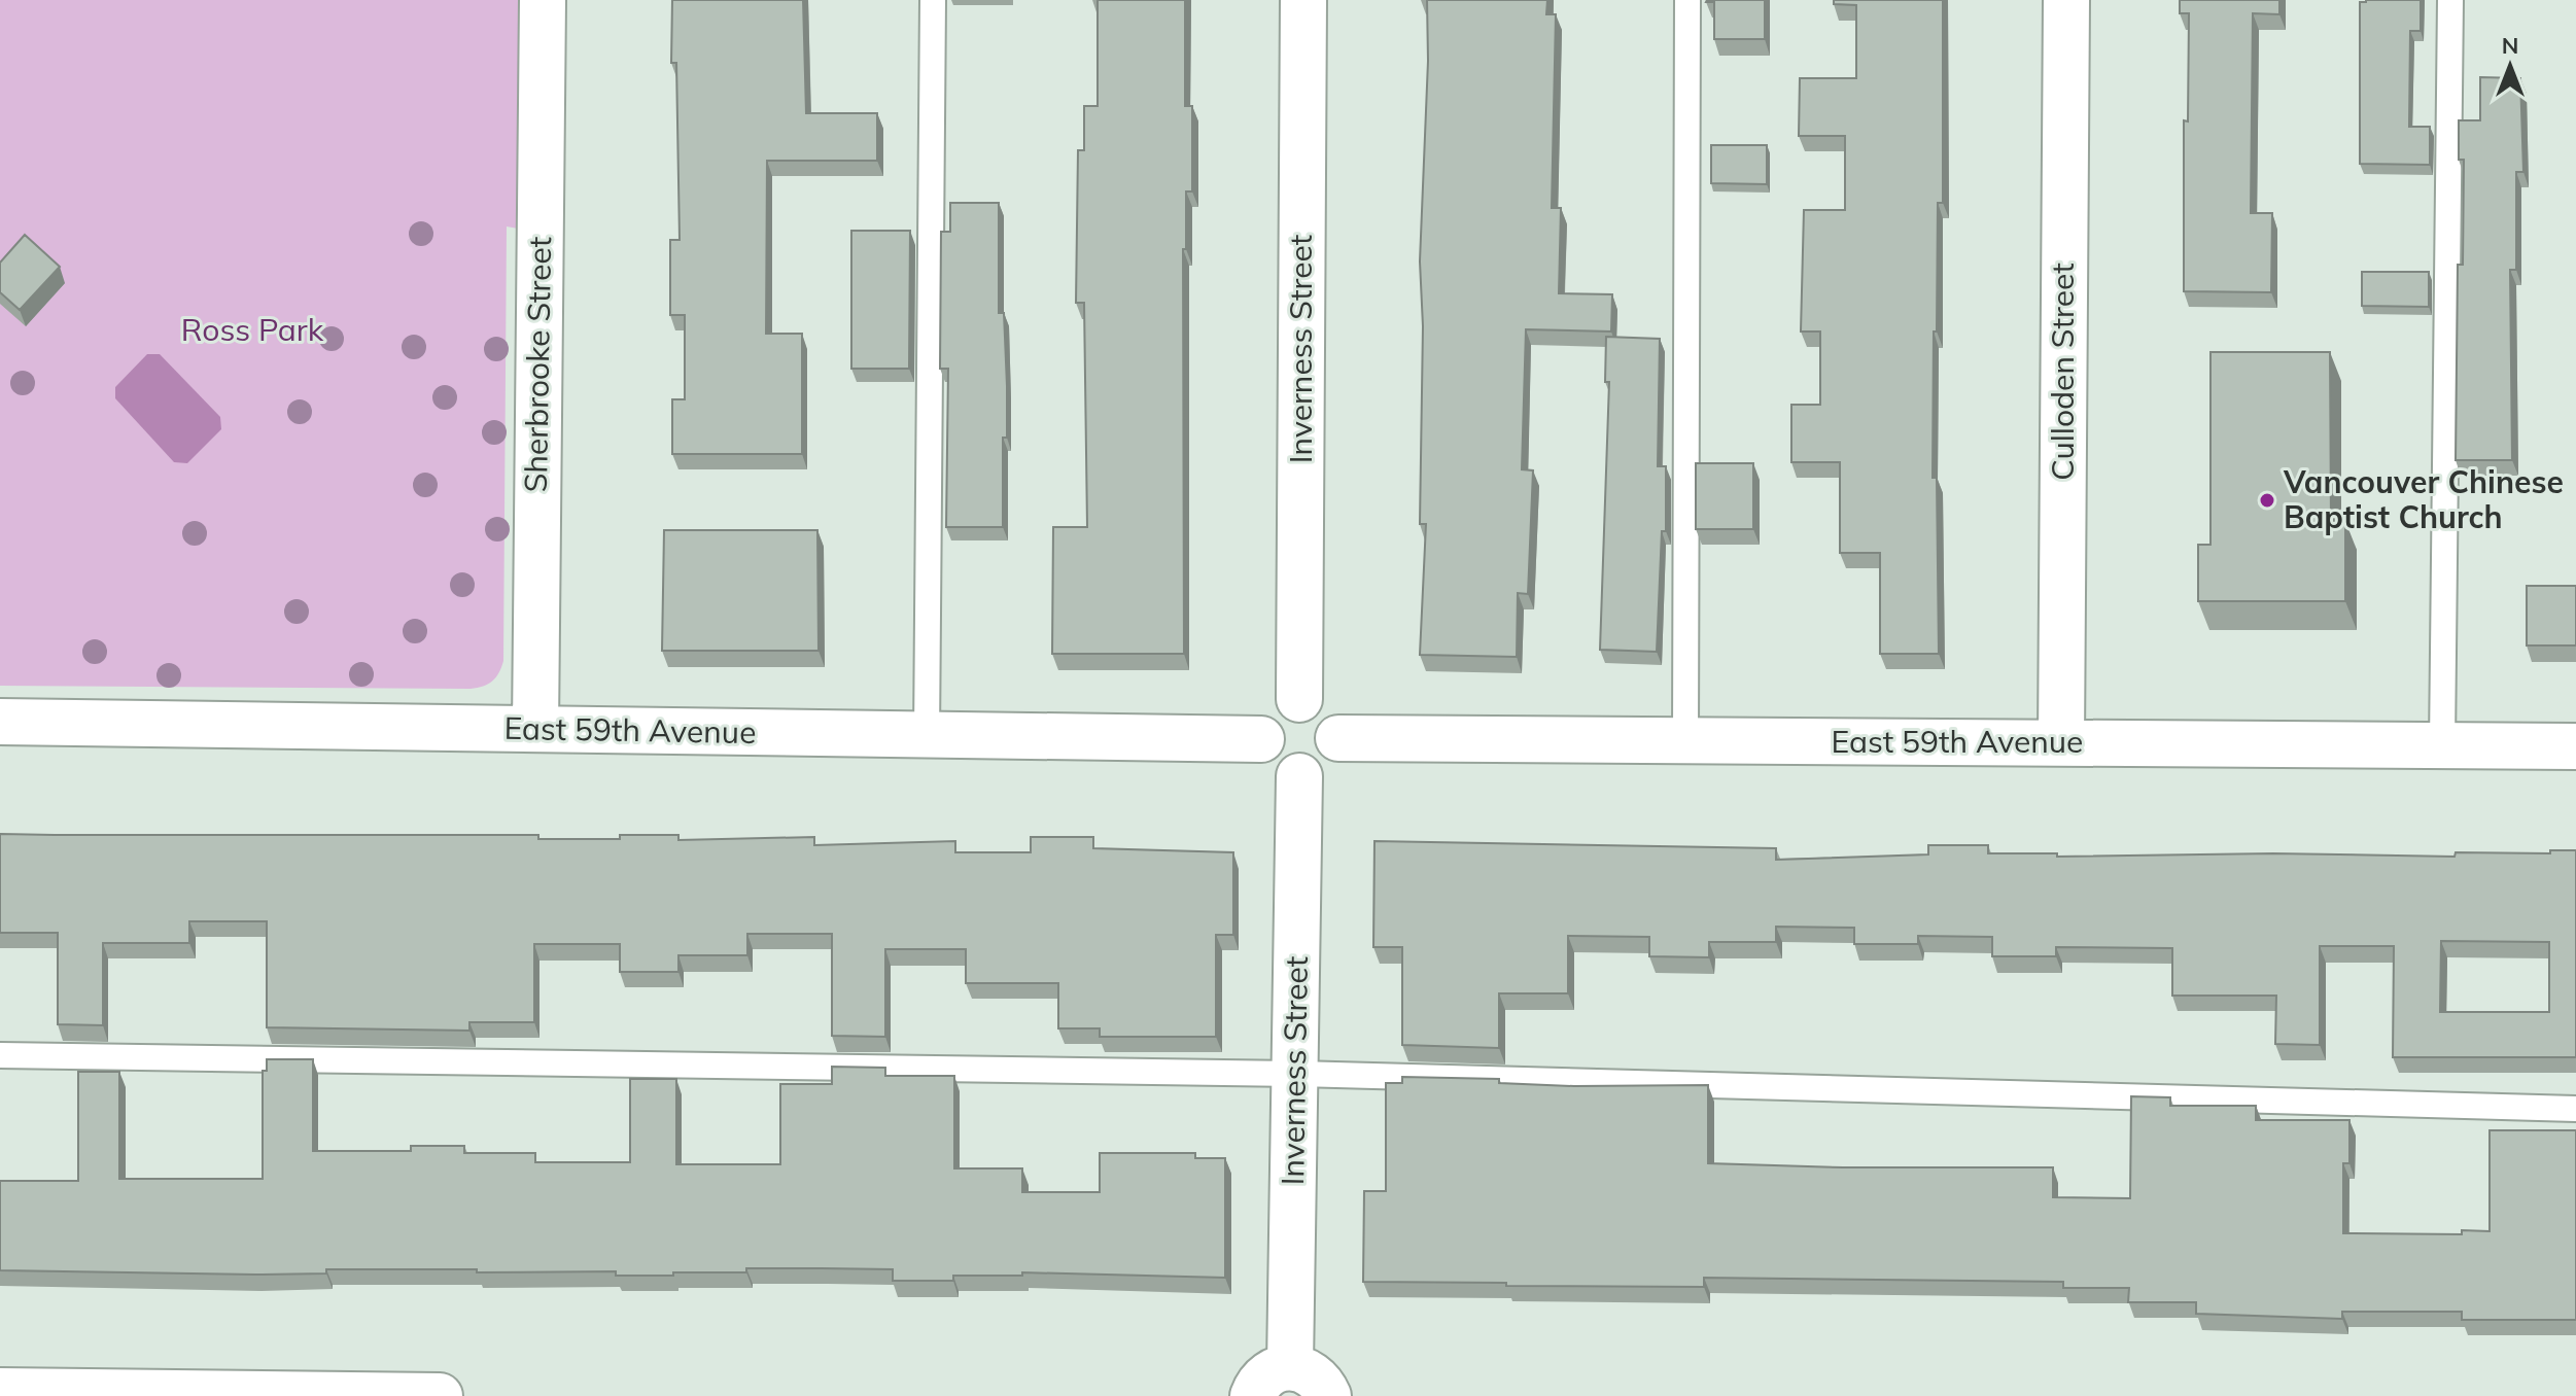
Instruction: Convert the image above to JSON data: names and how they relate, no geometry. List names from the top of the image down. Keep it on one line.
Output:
{"streets":{"street":["Inverness Street","Sherbrooke Street","Culloden Street","East 59th Avenue"]},"crossings":[["Inverness Street","East 59th Avenue"],["Sherbrooke Street","East 59th Avenue"],["Culloden Street","East 59th Avenue"]],"parks":["Ross Park"],"places":["Vancouver Chinese Baptist Church"],"north":"top"}
